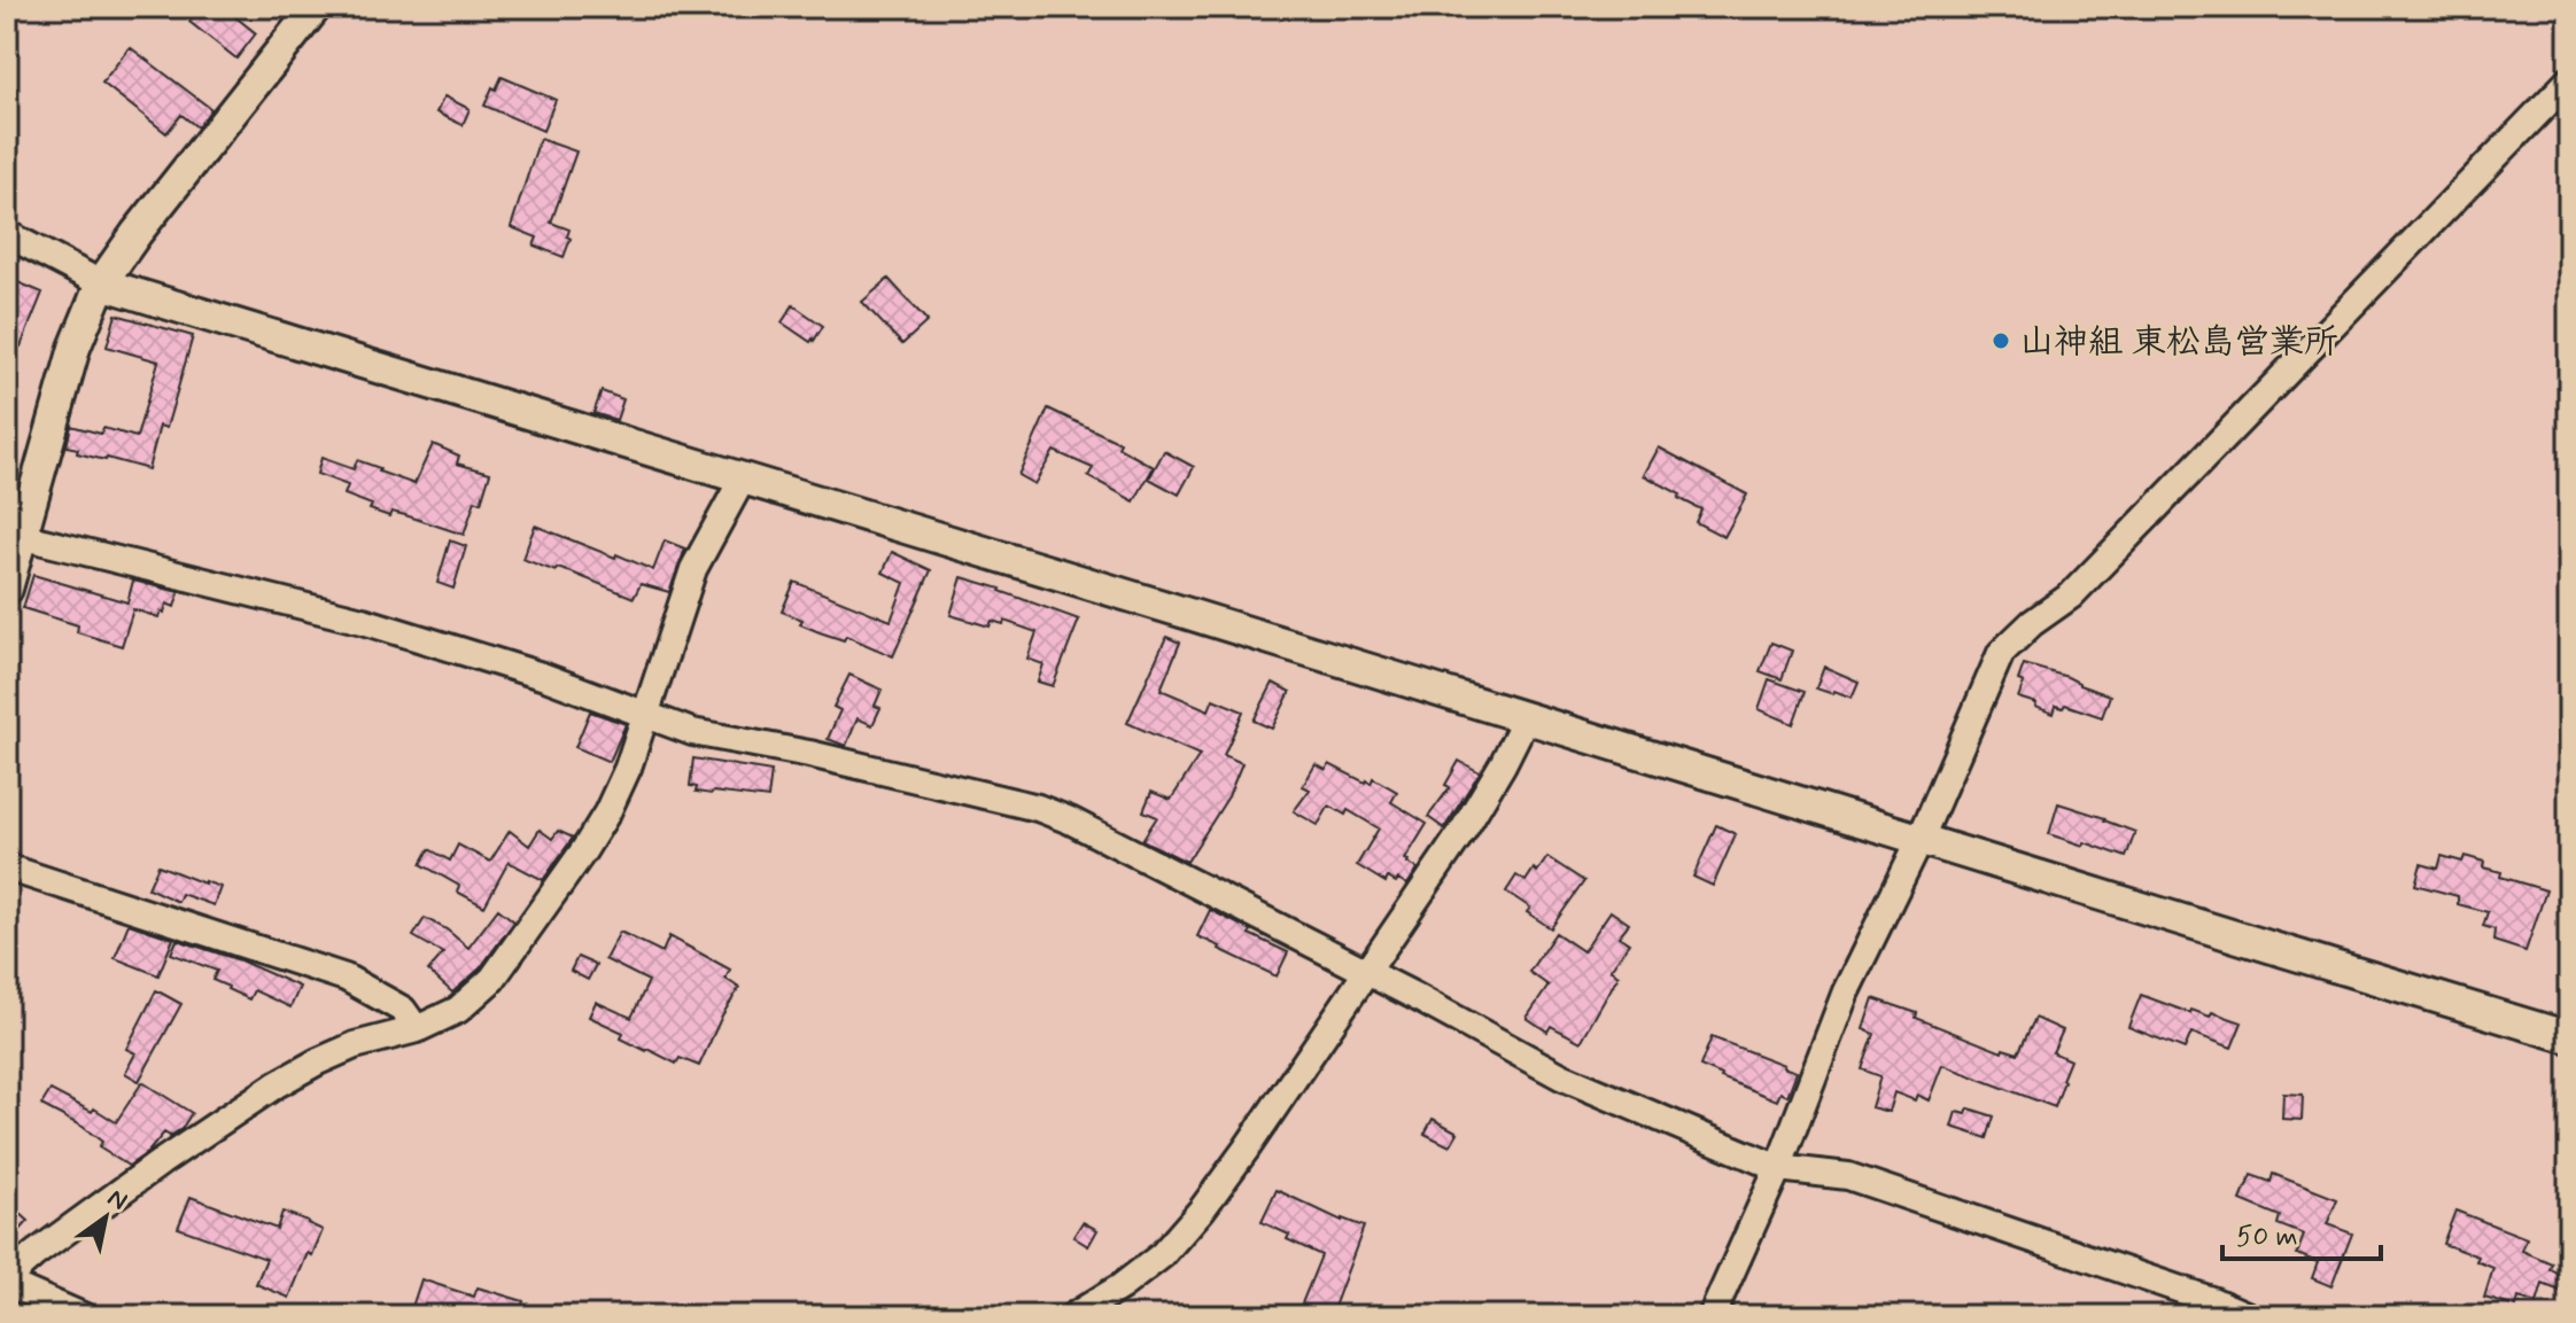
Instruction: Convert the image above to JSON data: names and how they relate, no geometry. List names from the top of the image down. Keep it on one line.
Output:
{"places":["山神組 東松島営業所"],"scale_bar":"50 m","north":"top right"}
